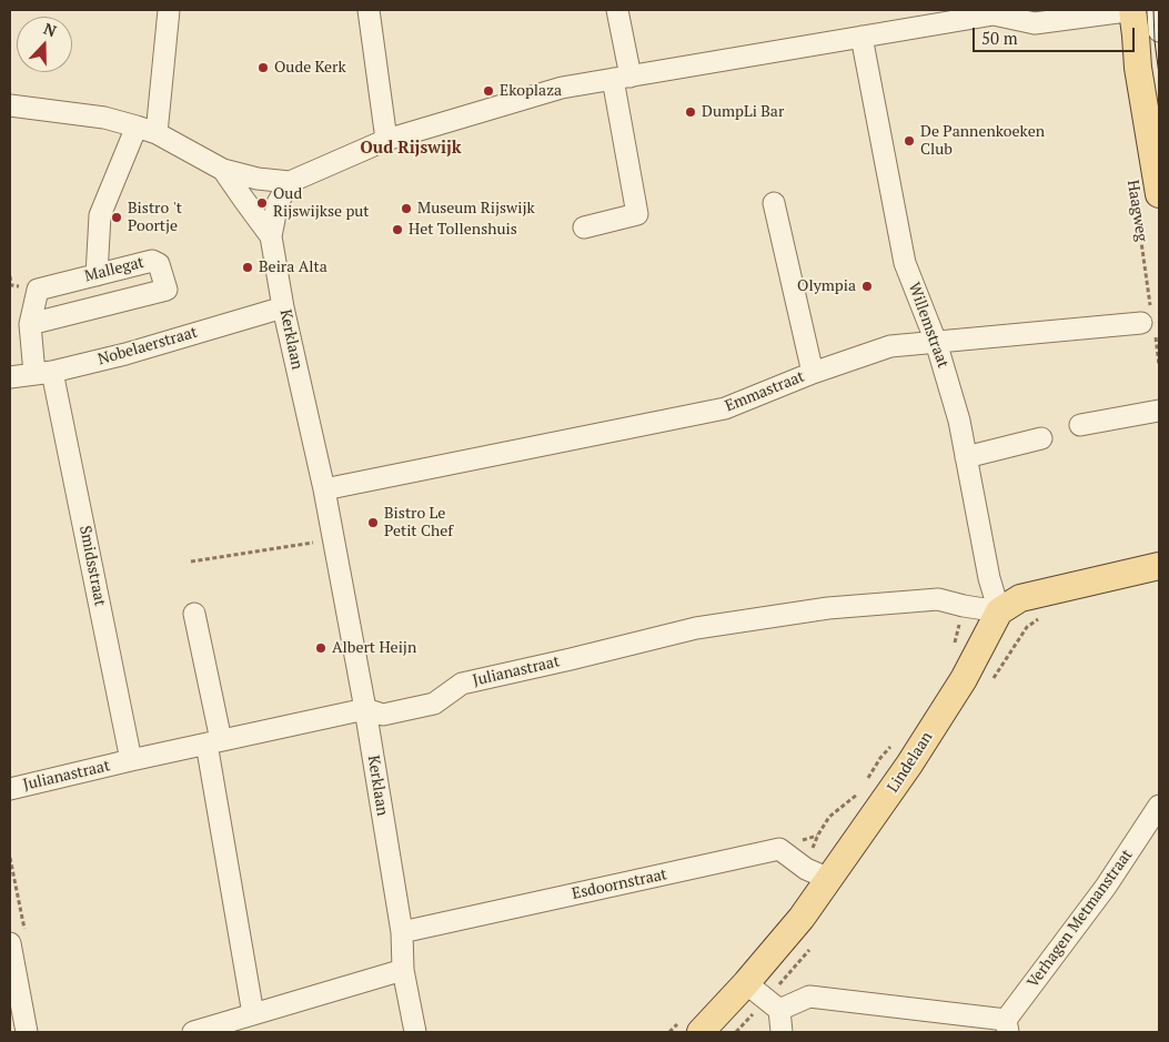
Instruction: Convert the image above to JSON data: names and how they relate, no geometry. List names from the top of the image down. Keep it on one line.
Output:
{"streets":{"main road":["Haagweg","Lindelaan"],"street":["Mallegat","Willemstraat","Kerklaan","Nobelaerstraat","Emmastraat","Smidsstraat","Julianastraat","Esdoornstraat","Verhagen Metmanstraat"]},"crossings":[["Haagweg","Emmastraat"],["Mallegat","Nobelaerstraat"],["Mallegat","Smidsstraat"],["Willemstraat","Emmastraat"],["Willemstraat","Julianastraat"],["Willemstraat","Lindelaan"],["Kerklaan","Nobelaerstraat"],["Kerklaan","Emmastraat"],["Kerklaan","Julianastraat"],["Kerklaan","Esdoornstraat"],["Nobelaerstraat","Smidsstraat"],["Smidsstraat","Julianastraat"],["Julianastraat","Lindelaan"],["Lindelaan","Esdoornstraat"]],"districts":["Oud Rijswijk"],"places":["Oude Kerk","Ekoplaza","DumpLi Bar","De Pannenkoeken Club","Oud Rijswijkse put","Museum Rijswijk","Bistro 't Poortje","Het Tollenshuis","Beira Alta","Olympia","Bistro Le Petit Chef","Albert Heijn"],"scale_bar":"50 m","north":"top"}
